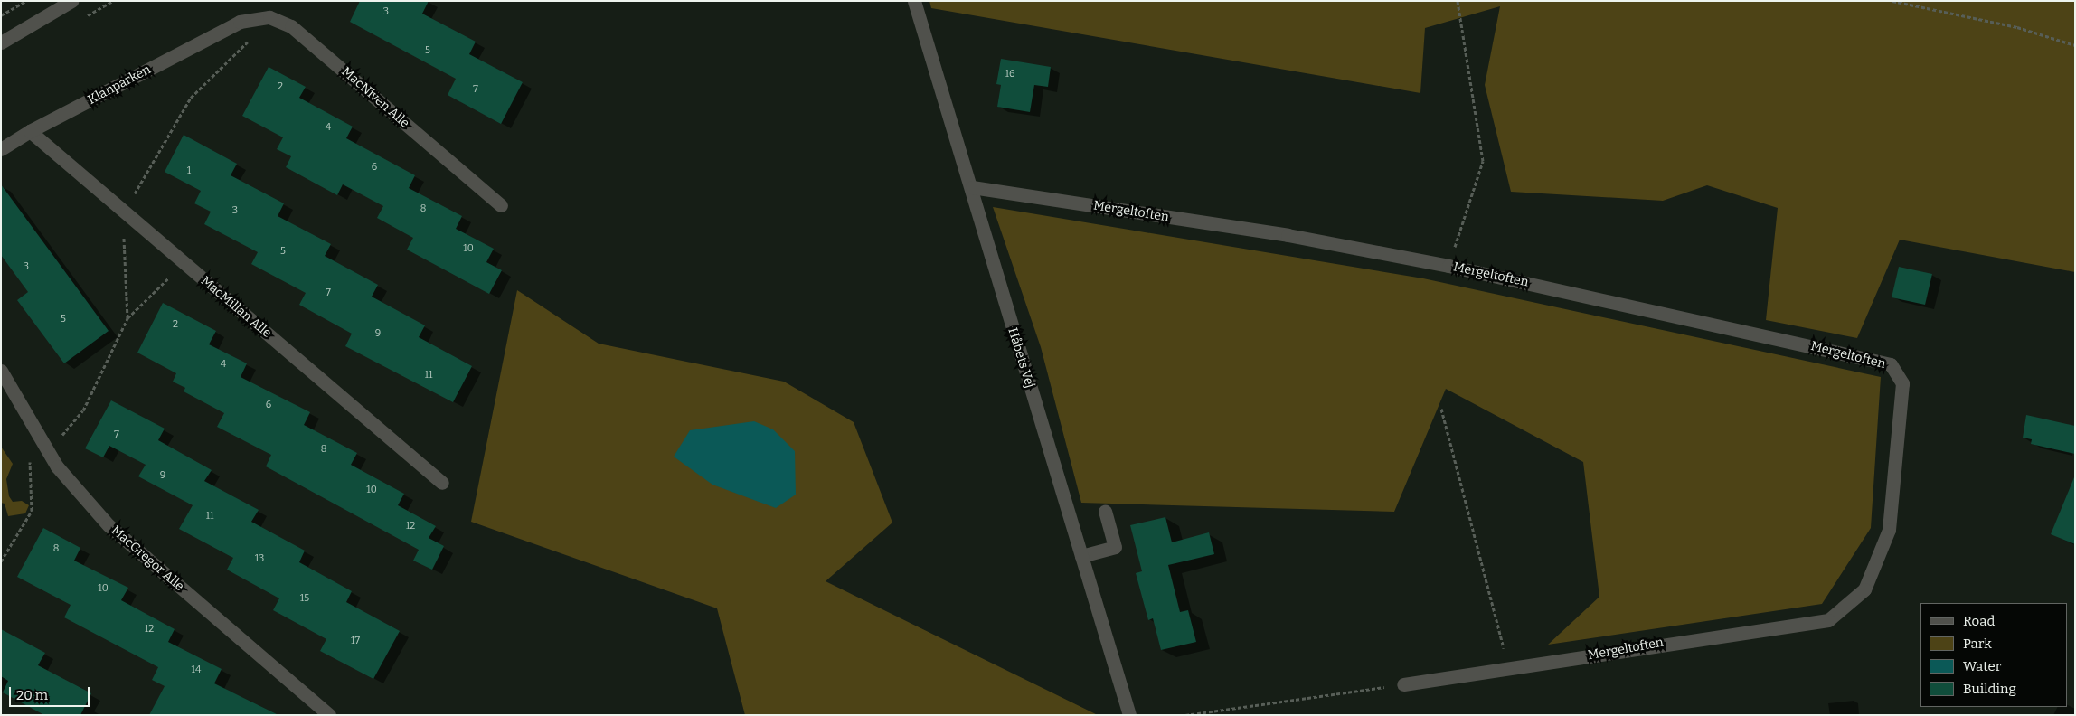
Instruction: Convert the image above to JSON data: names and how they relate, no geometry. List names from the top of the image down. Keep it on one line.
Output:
{"streets":{"street":["Klanparken","MacNiven Alle","Mergeltoften","MacMillan Alle","Håbets Vej","MacGregor Alle"]},"crossings":[["Klanparken","MacNiven Alle"],["Klanparken","MacMillan Alle"],["Mergeltoften","Håbets Vej"]],"house_numbers":["3","5","16","2","7","4","6","1","8","3","10","5","3","7","5","2","9","4","11","6","7","8","9","10","11","12","8","13","10","15","12","17","14"],"legend":["Road","Park","Water","Building"],"scale_bar":"20 m"}
